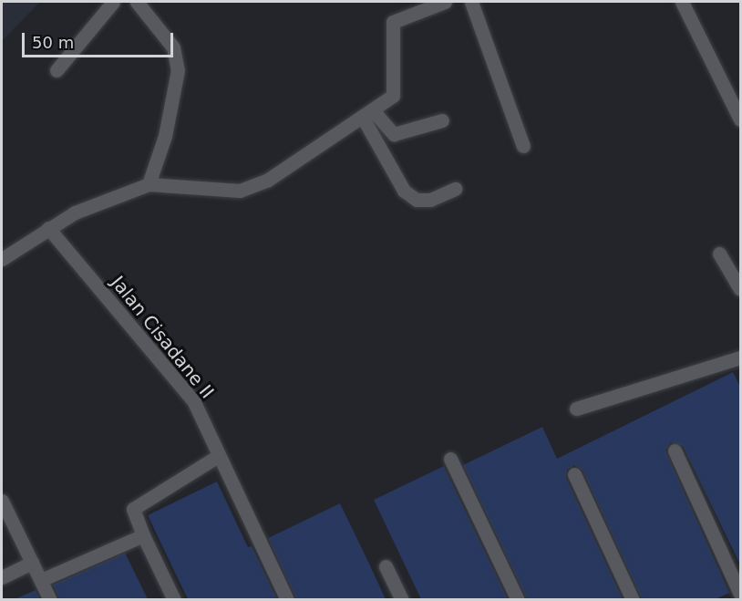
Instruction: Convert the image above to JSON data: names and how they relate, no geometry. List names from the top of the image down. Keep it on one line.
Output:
{"streets":{"street":["Jalan Cisadane II"]},"scale_bar":"50 m"}
